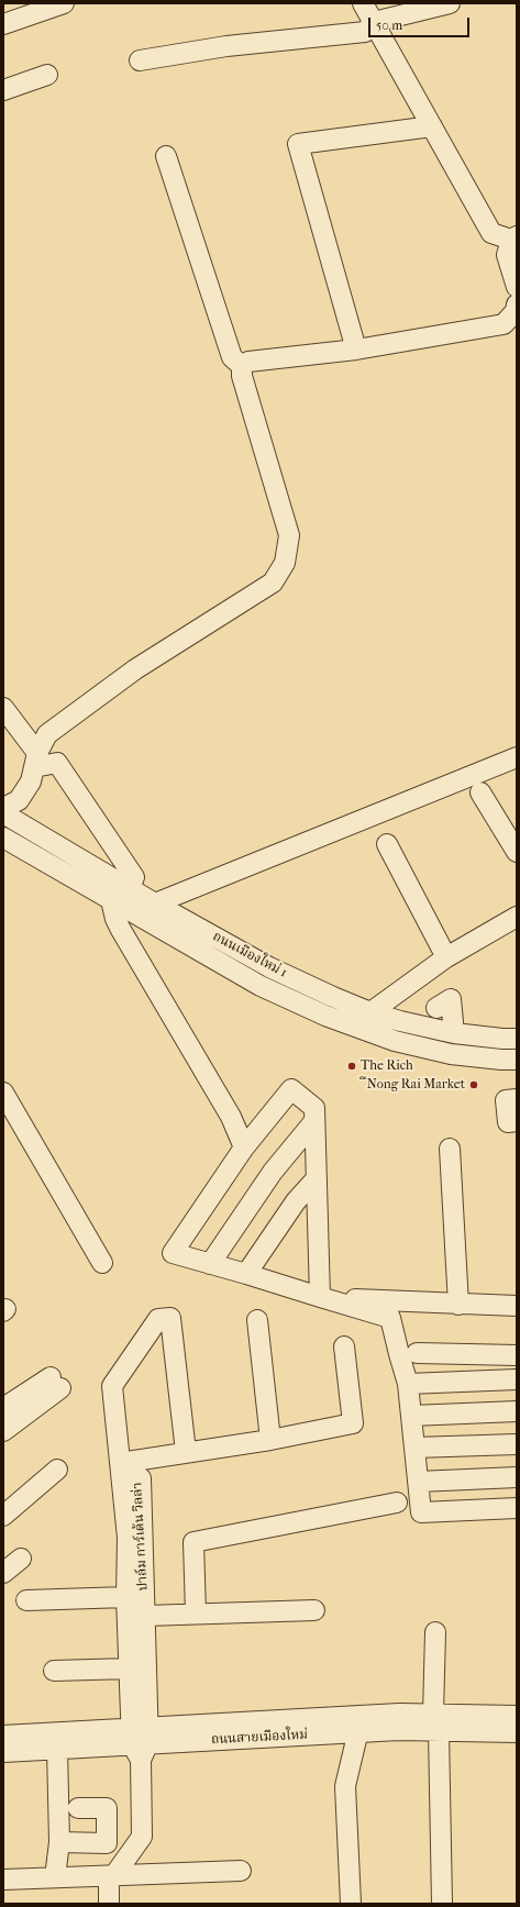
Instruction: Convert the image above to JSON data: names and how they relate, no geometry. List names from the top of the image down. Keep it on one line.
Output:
{"streets":{"street":["ถนนเมืองใหม่ 1","ปาล์ม การ์เด้น วิลล่า","ถนนสายเมืองใหม่"]},"crossings":[["ปาล์ม การ์เด้น วิลล่า","ถนนสายเมืองใหม่"]],"places":["The Rich","ืNong Rai Market"],"scale_bar":"50 m"}
